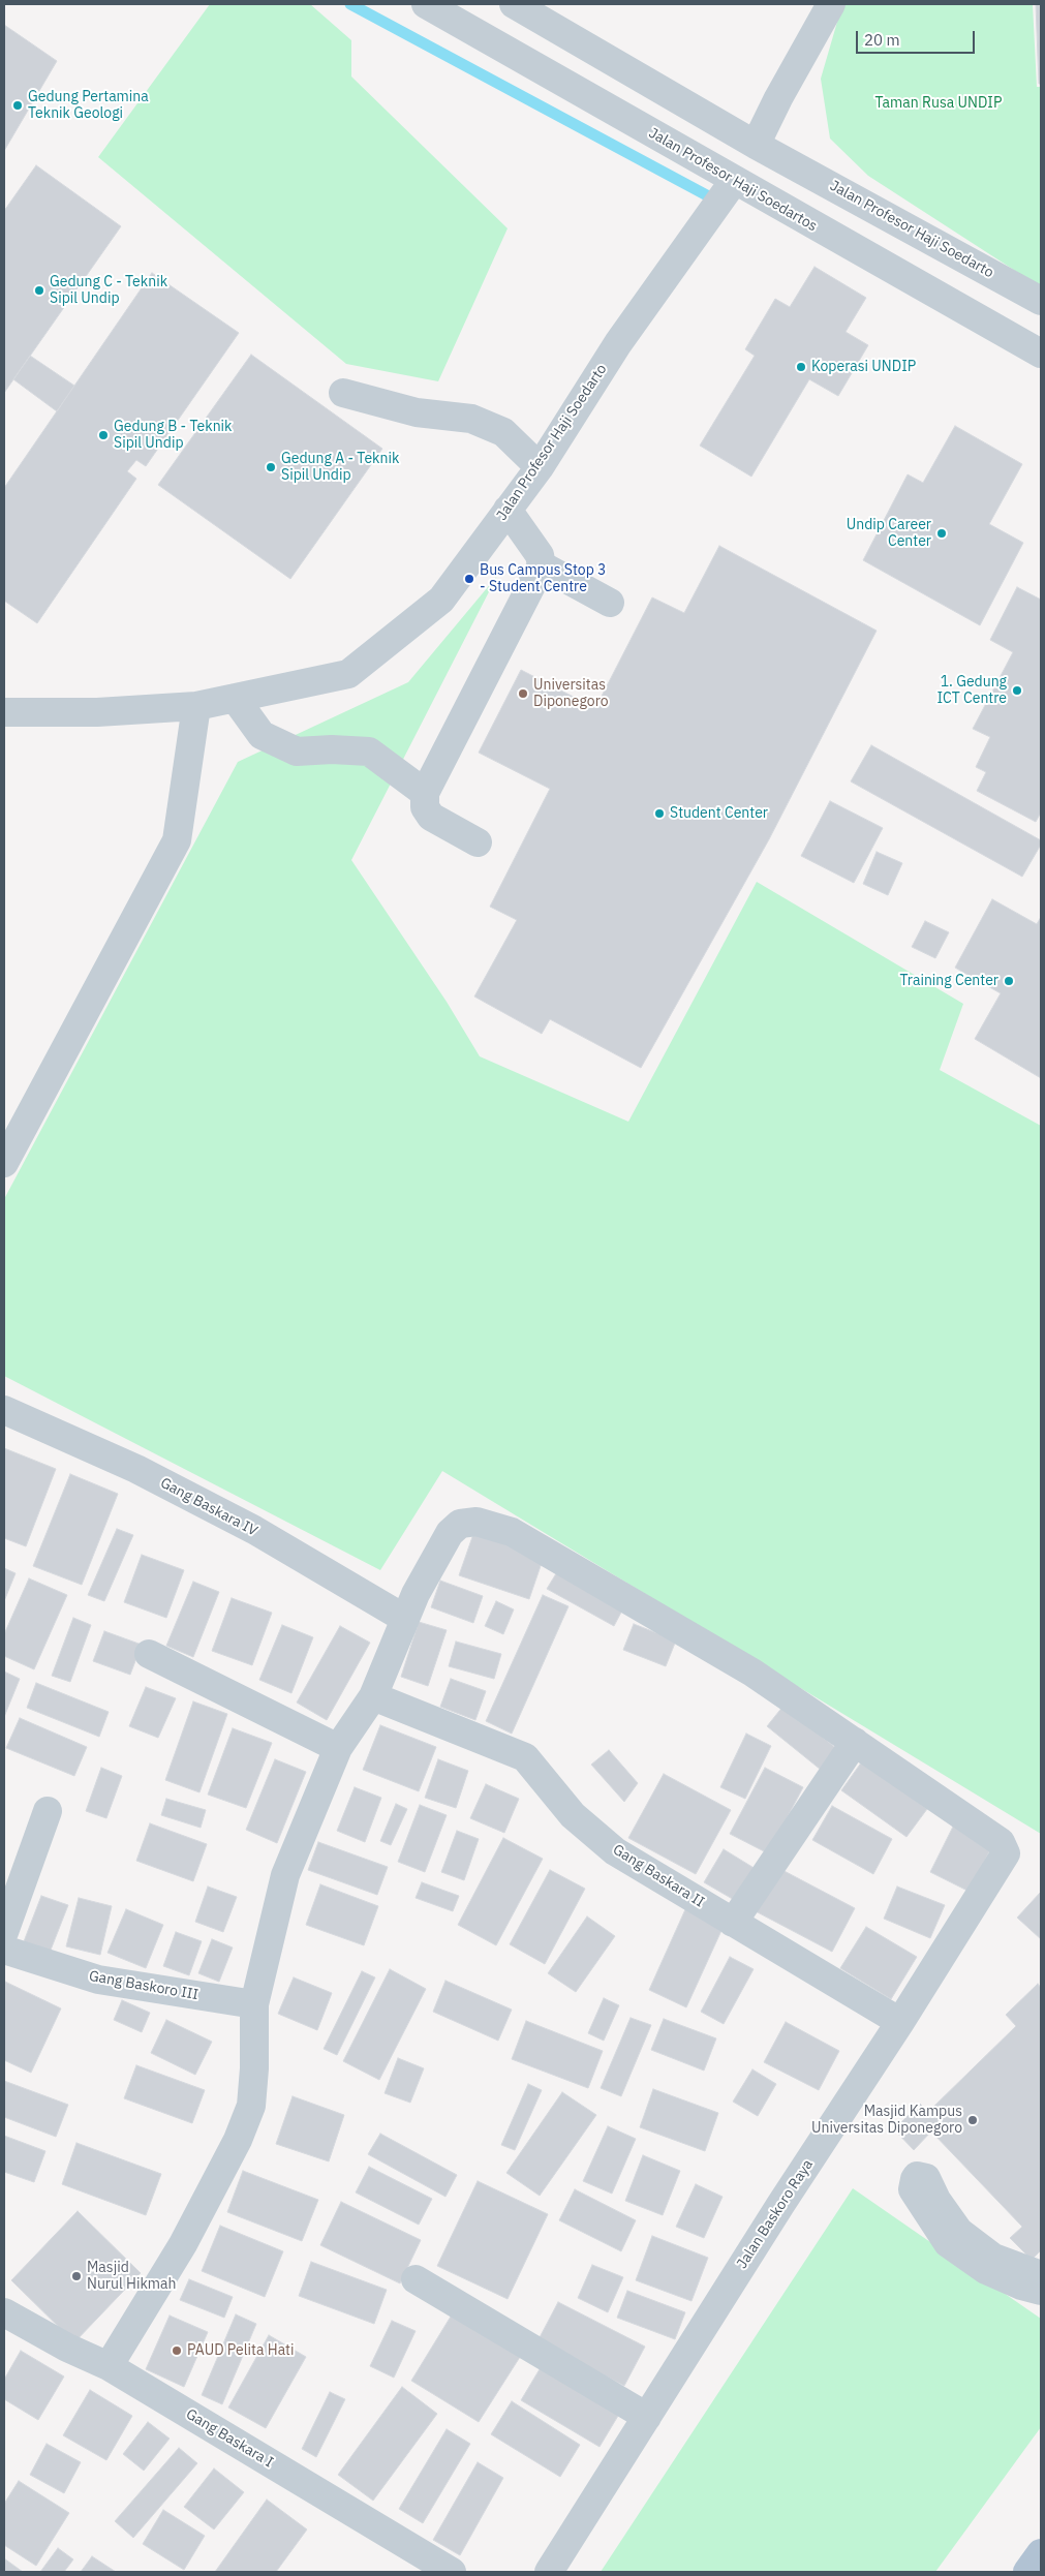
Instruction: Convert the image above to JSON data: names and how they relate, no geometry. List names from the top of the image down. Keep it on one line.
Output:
{"streets":{"street":["Jalan Profesor Haji Soedartos","Jalan Profesor Haji Soedarto","Gang Baskara IV","Gang Baskara II","Gang Baskoro III","Jalan Baskoro Raya","Gang Baskara I"]},"crossings":[["Jalan Profesor Haji Soedartos","Jalan Profesor Haji Soedarto"],["Gang Baskara II","Jalan Baskoro Raya"]],"parks":["Taman Rusa UNDIP"],"places":["Gedung Pertamina Teknik Geologi","Gedung C - Teknik Sipil Undip","Koperasi UNDIP","Gedung B - Teknik Sipil Undip","Gedung A - Teknik Sipil Undip","Undip Career Center","Bus Campus Stop 3 - Student Centre","1. Gedung ICT Centre","Universitas Diponegoro","Student Center","Training Center","Masjid Kampus Universitas Diponegoro","Masjid Nurul Hikmah","PAUD Pelita Hati"],"scale_bar":"20 m"}
